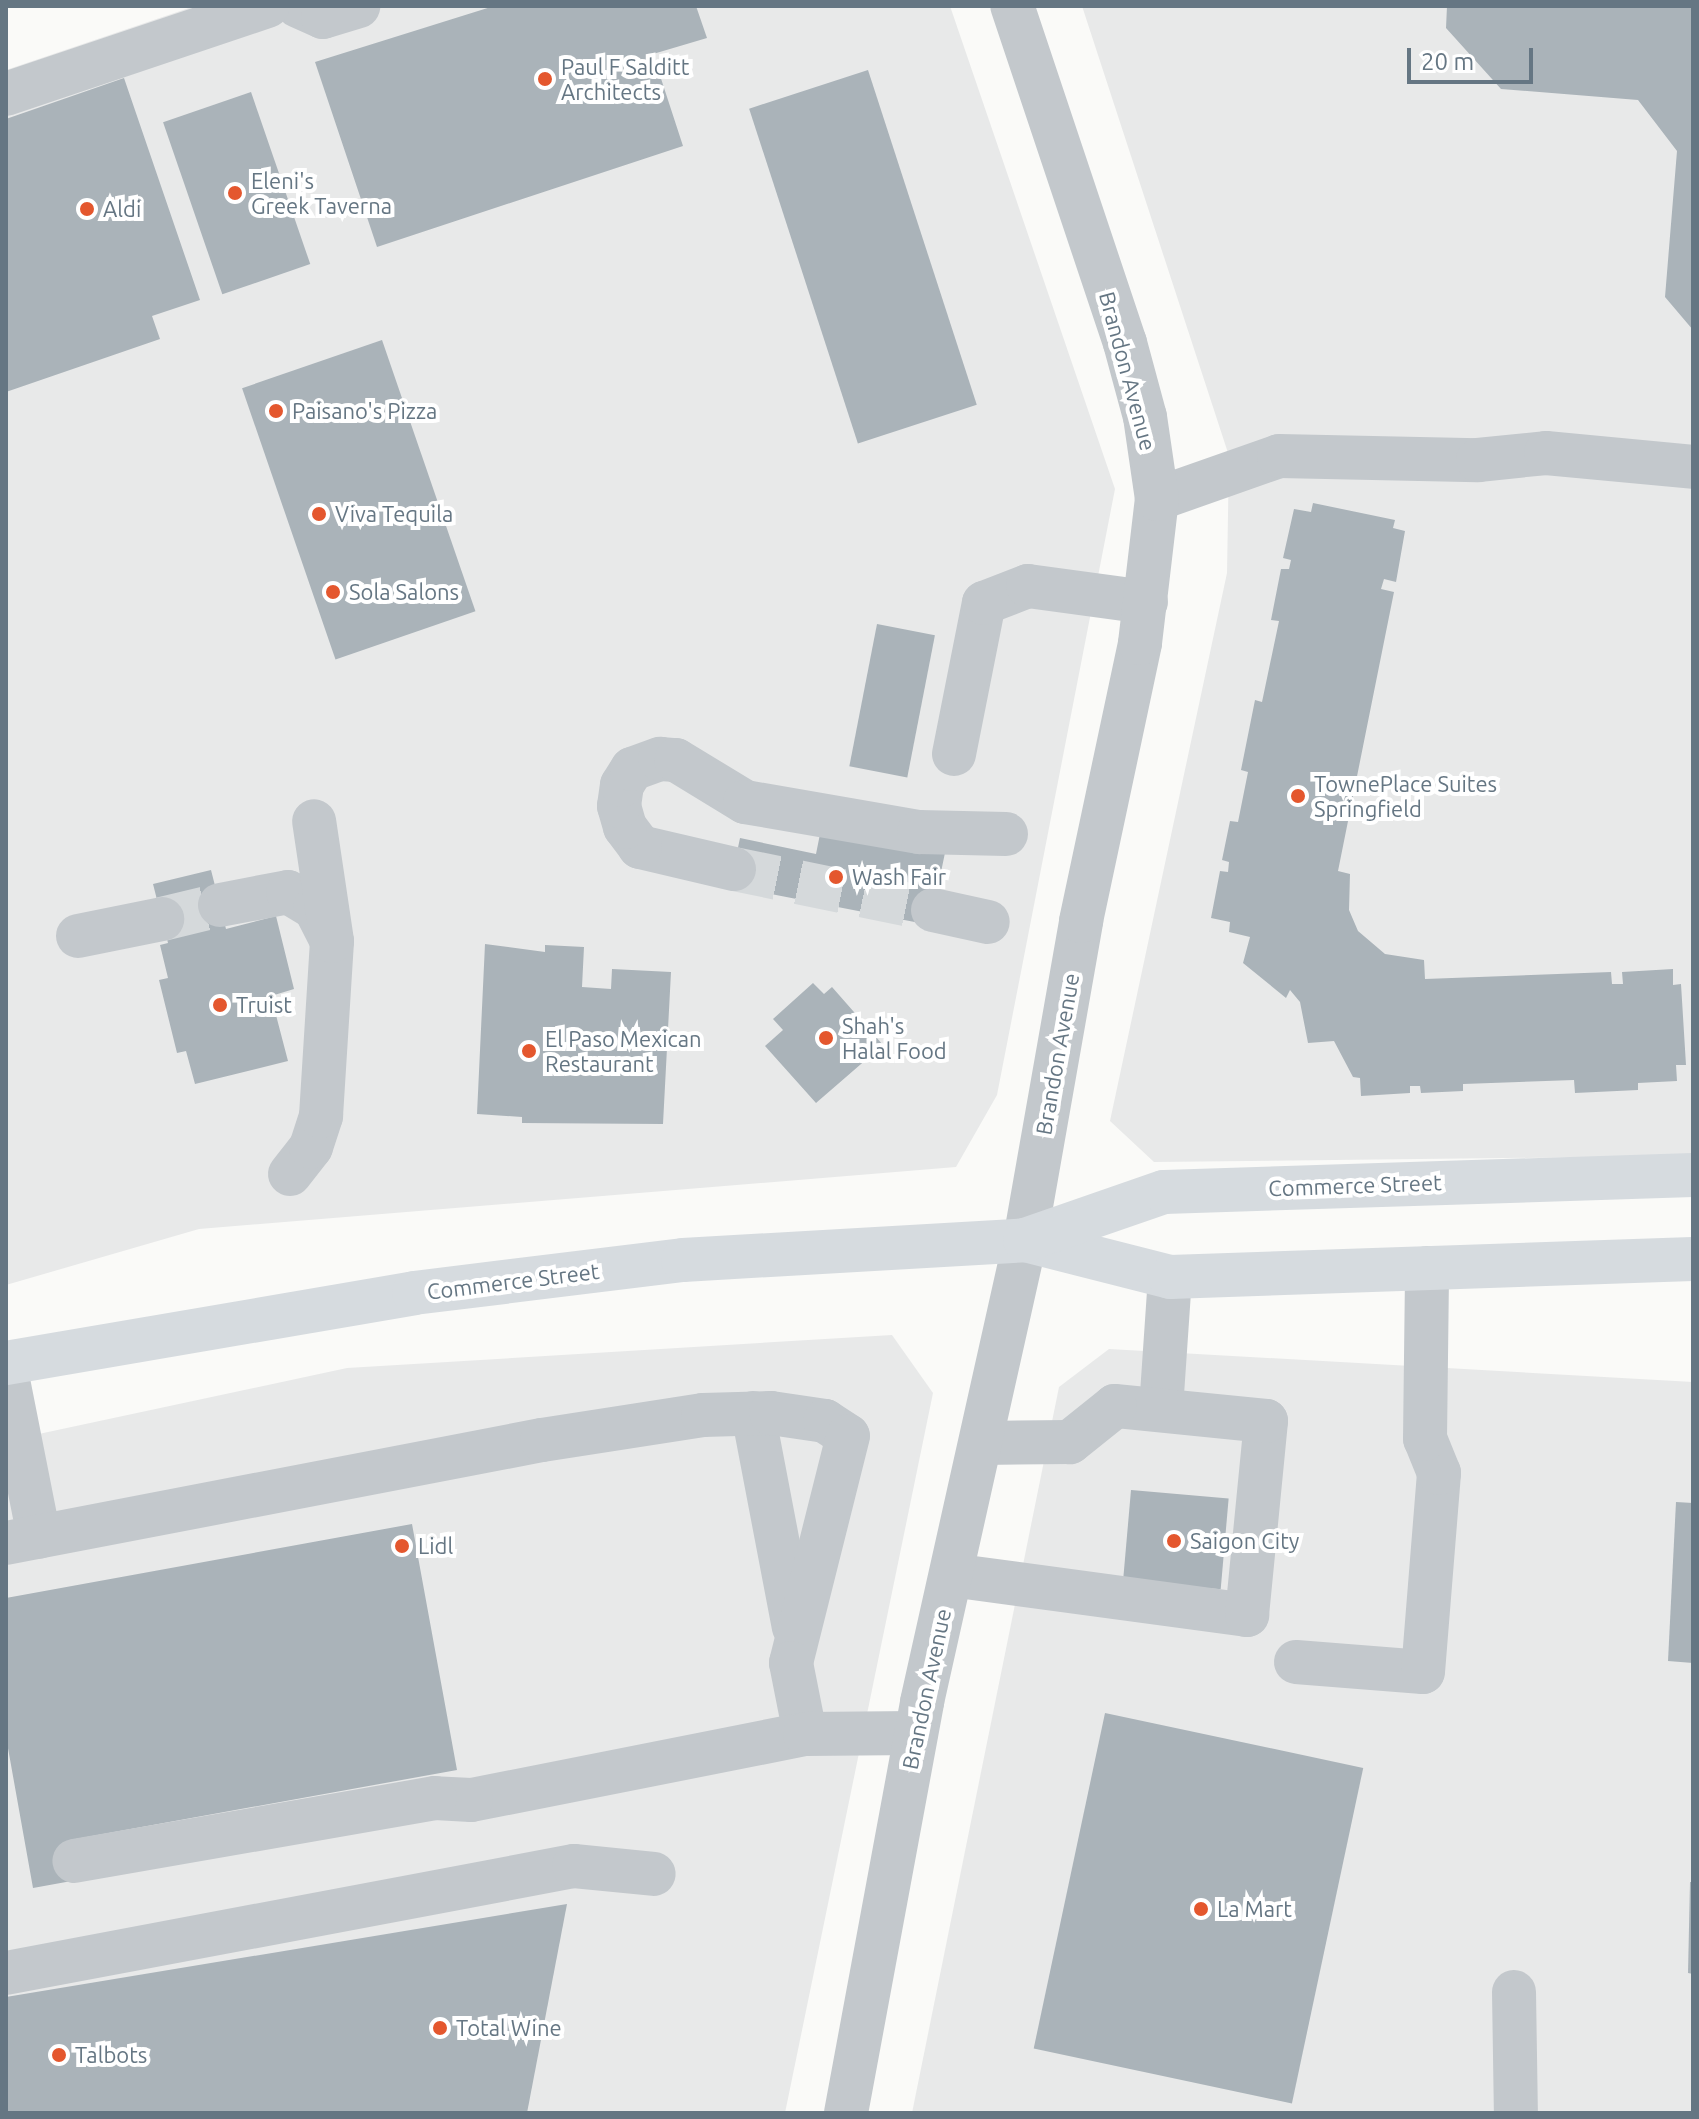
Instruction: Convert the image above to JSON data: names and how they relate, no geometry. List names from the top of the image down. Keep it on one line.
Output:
{"streets":{"main road":["Commerce Street"],"street":["Brandon Avenue"]},"crossings":[["Brandon Avenue","Commerce Street"]],"places":["Paul F Salditt Architects","Eleni's Greek Taverna","Aldi","Paisano's Pizza","Viva Tequila","Sola Salons","TownePlace Suites Springfield","Wash Fair","Truist","Shah's Halal Food","El Paso Mexican Restaurant","Saigon City","Lidl","La Mart","Total Wine","Talbots"],"scale_bar":"20 m"}
